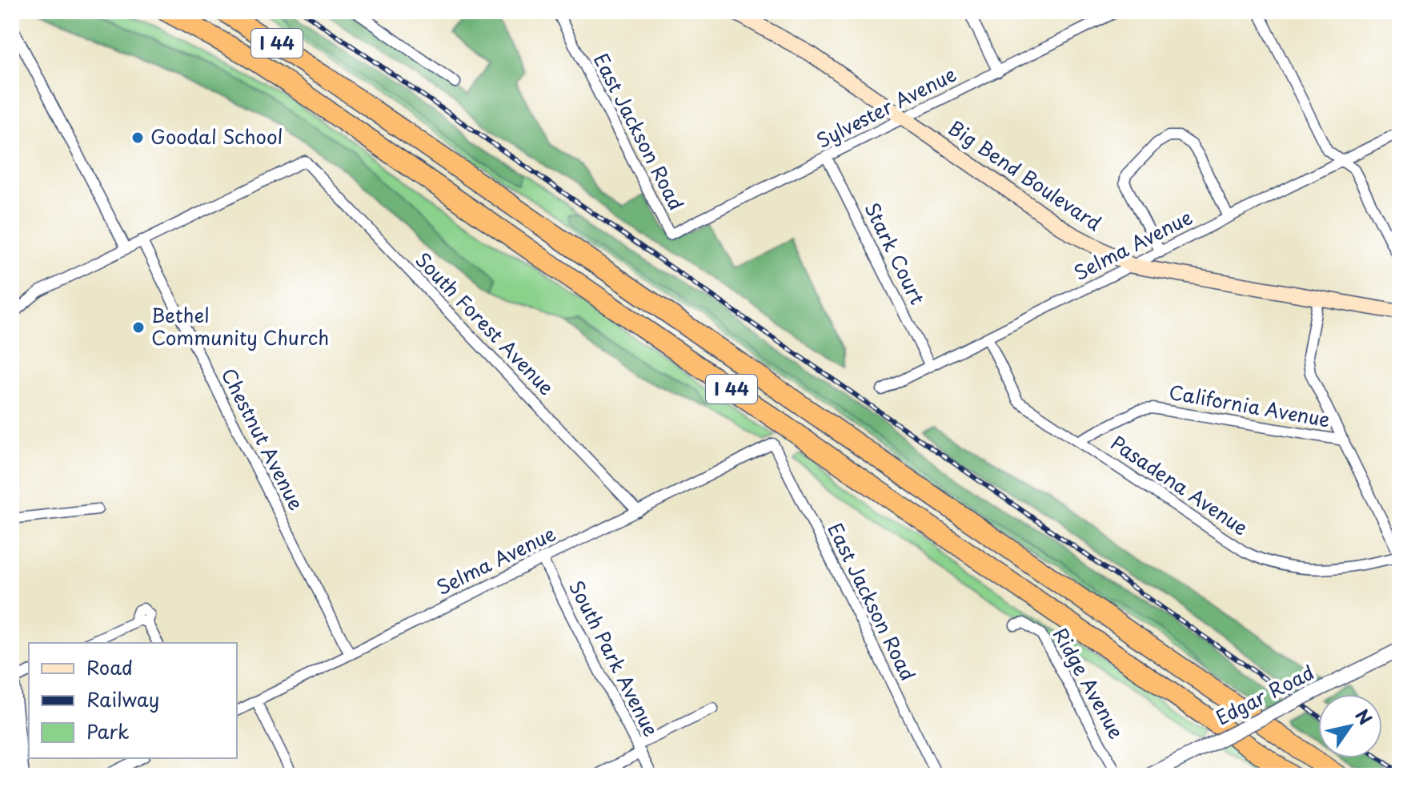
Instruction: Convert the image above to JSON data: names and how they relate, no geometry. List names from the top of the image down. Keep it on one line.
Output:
{"streets":{"highway":["I 44"],"main road":["Big Bend Boulevard"],"street":["Sylvester Avenue","East Jackson Road","Selma Avenue","Stark Court","South Forest Avenue","California Avenue","Chestnut Avenue","Pasadena Avenue","South Park Avenue","Ridge Avenue","Edgar Road"]},"crossings":[["Sylvester Avenue","East Jackson Road"],["Sylvester Avenue","Big Bend Boulevard"],["Sylvester Avenue","Stark Court"],["East Jackson Road","Selma Avenue"],["Big Bend Boulevard","Selma Avenue"],["Selma Avenue","Stark Court"],["Selma Avenue","South Forest Avenue"],["Selma Avenue","Chestnut Avenue"],["Selma Avenue","Pasadena Avenue"],["Selma Avenue","South Park Avenue"],["South Forest Avenue","Chestnut Avenue"],["California Avenue","Pasadena Avenue"]],"places":["Goodal School","Bethel Community Church"],"legend":["Road","Railway","Park"],"north":"top right"}
